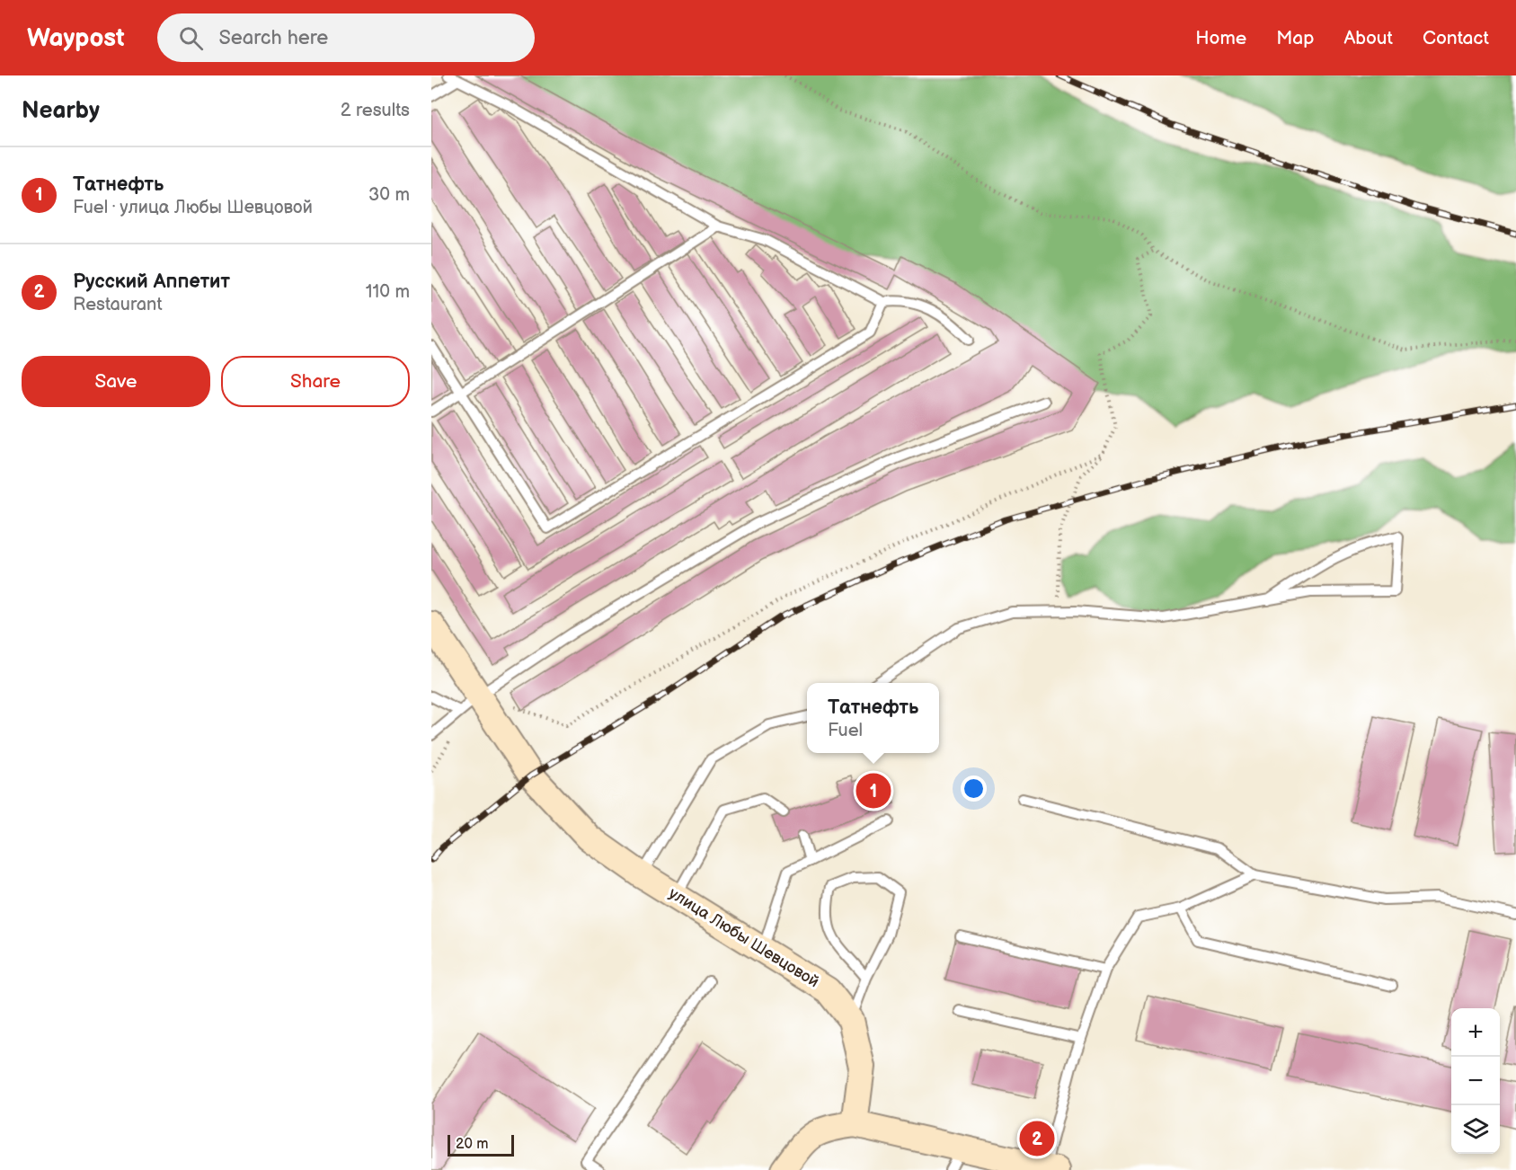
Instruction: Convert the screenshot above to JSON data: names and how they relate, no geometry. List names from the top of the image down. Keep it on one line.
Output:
{"streets":{"street":["улица Любы Шевцовой"]},"scale_bar":"20 m","page":{"header":"Waypost","search":"Search here","nav":["Home","Map","About","Contact"],"heading":["Nearby","2 results"],"list":[{"mark":"1","name":"Татнефть","note":"Fuel · улица Любы Шевцовой","value":"30 m"},{"mark":"2","name":"Русский Аппетит","note":"Restaurant","value":"110 m"}],"buttons":["Save","Share"],"popup":["Татнефть","Fuel"],"pins":["1","2"],"map_buttons":["+","−"],"scale":"20 m"}}
